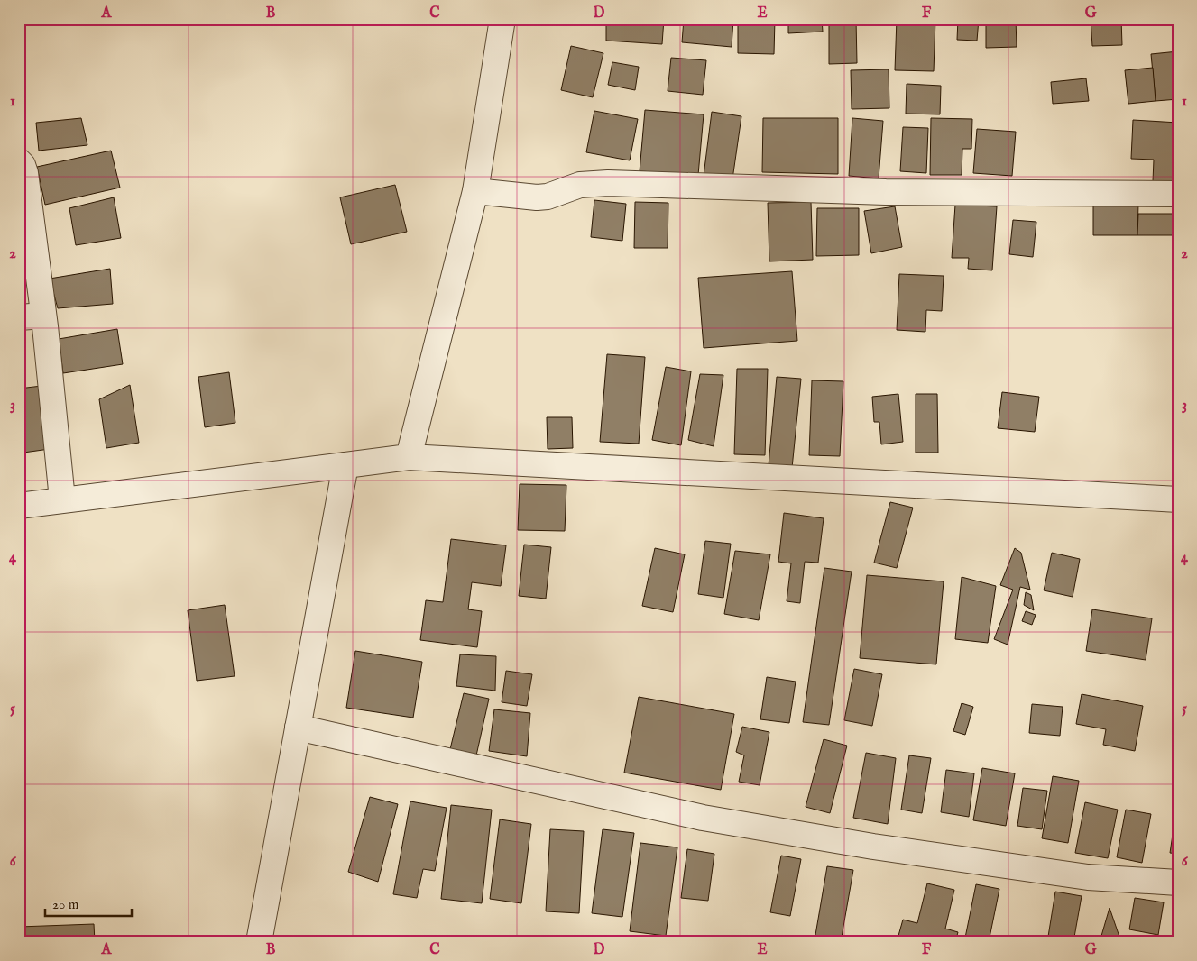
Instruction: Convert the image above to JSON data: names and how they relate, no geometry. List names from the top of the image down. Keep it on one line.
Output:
{"scale_bar":"20 m","grid":{"columns":["A","B","C","D","E","F","G"],"rows":["1","2","3","4","5","6"]}}
